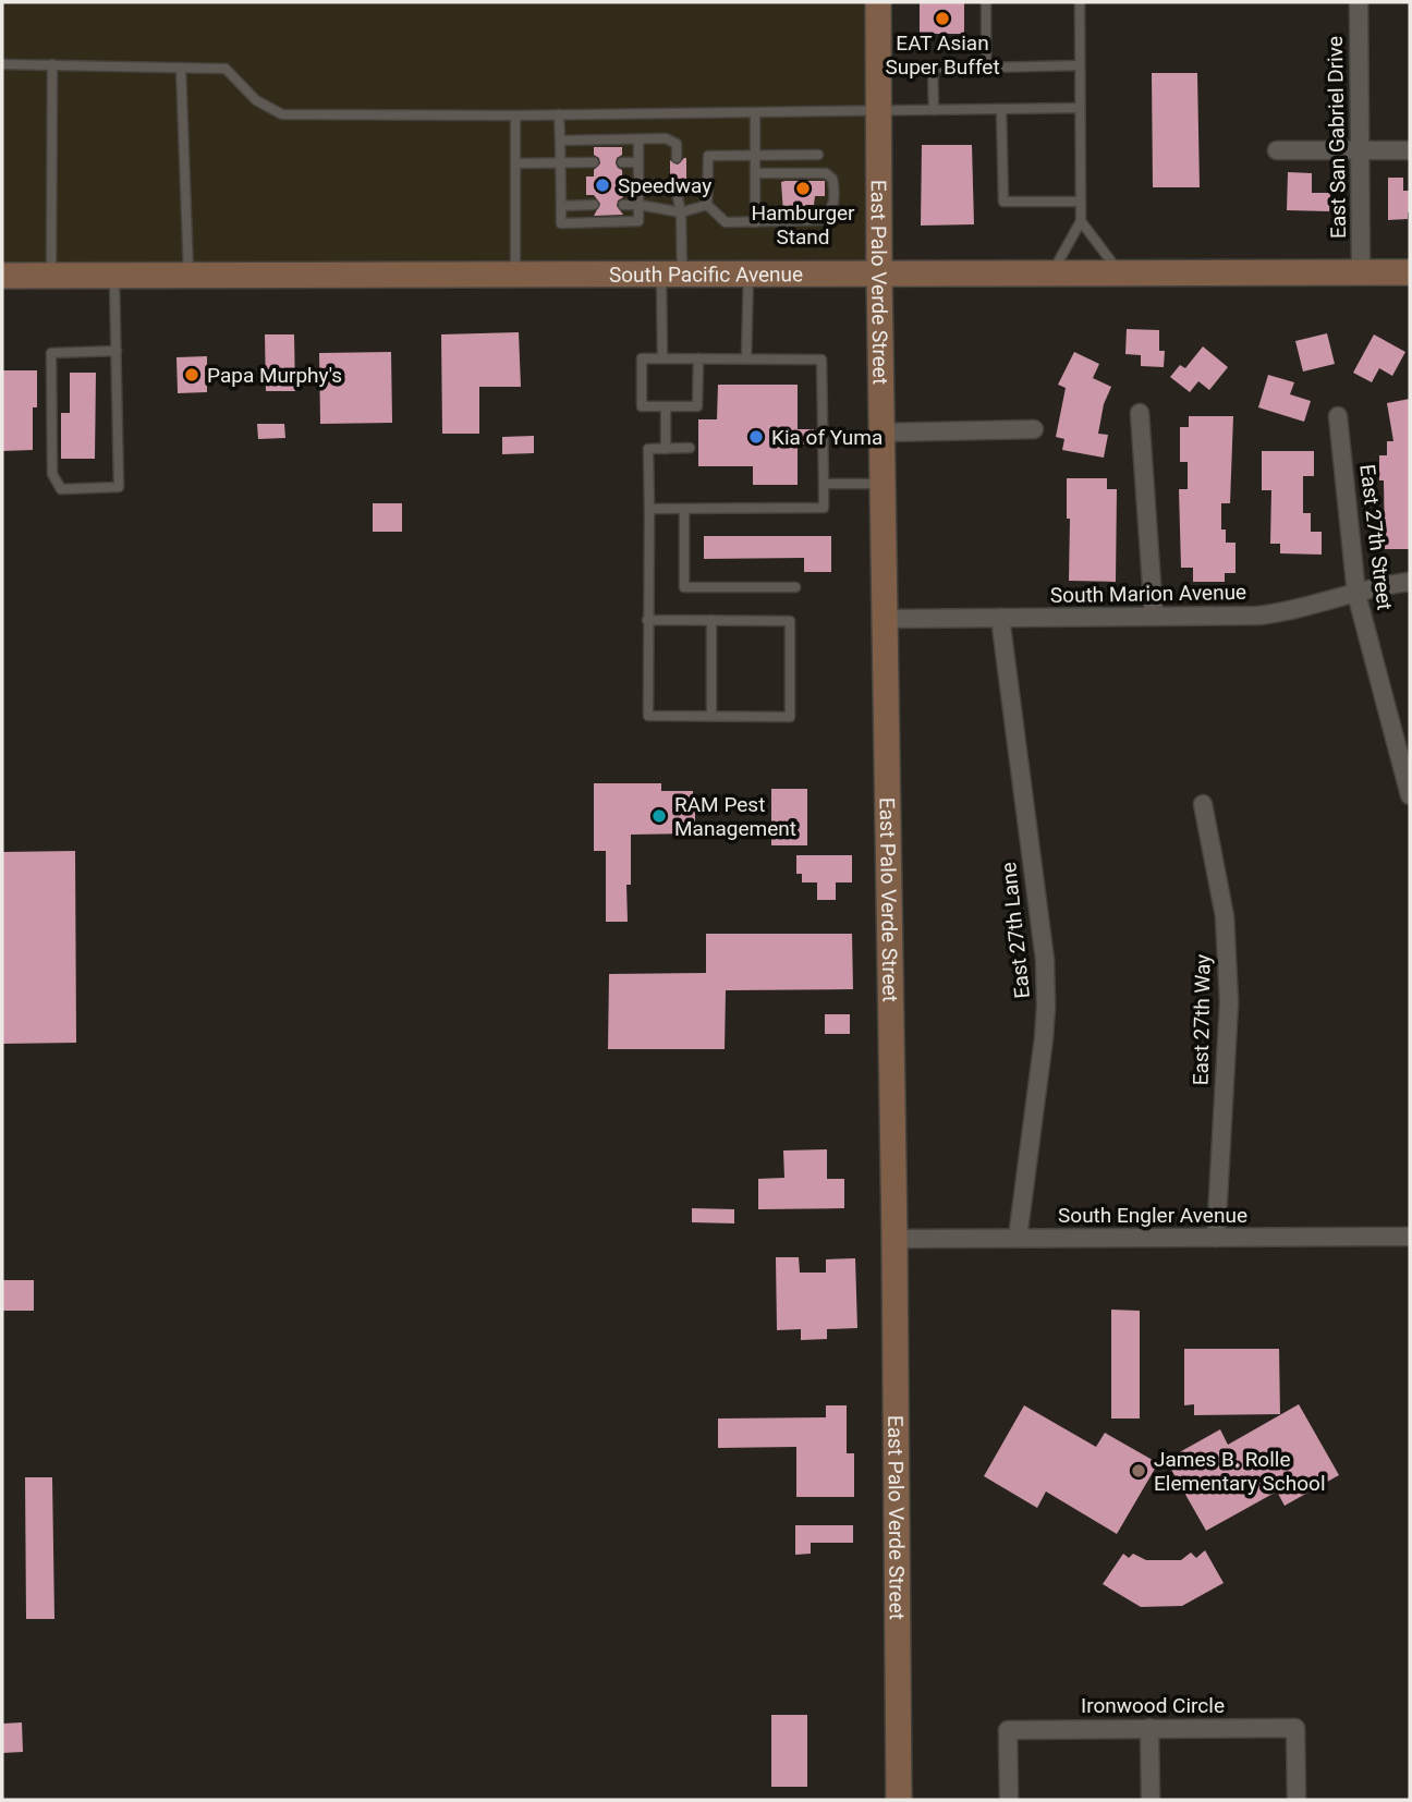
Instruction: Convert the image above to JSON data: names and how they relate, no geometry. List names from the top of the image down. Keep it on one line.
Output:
{"streets":{"street":["East San Gabriel Drive","South Pacific Avenue","East Palo Verde Street","East 27th Street","South Marion Avenue","East 27th Lane","East 27th Way","South Engler Avenue","Ironwood Circle"]},"crossings":[["East San Gabriel Drive","South Pacific Avenue"],["South Pacific Avenue","East Palo Verde Street"],["East Palo Verde Street","South Marion Avenue"],["East Palo Verde Street","South Engler Avenue"],["East 27th Street","South Marion Avenue"],["South Marion Avenue","East 27th Lane"],["East 27th Lane","South Engler Avenue"],["East 27th Way","South Engler Avenue"]],"places":["EAT Asian Super Buffet","Speedway","Hamburger Stand","Papa Murphy's","Kia of Yuma","RAM Pest Management","James B. Rolle Elementary School"]}
